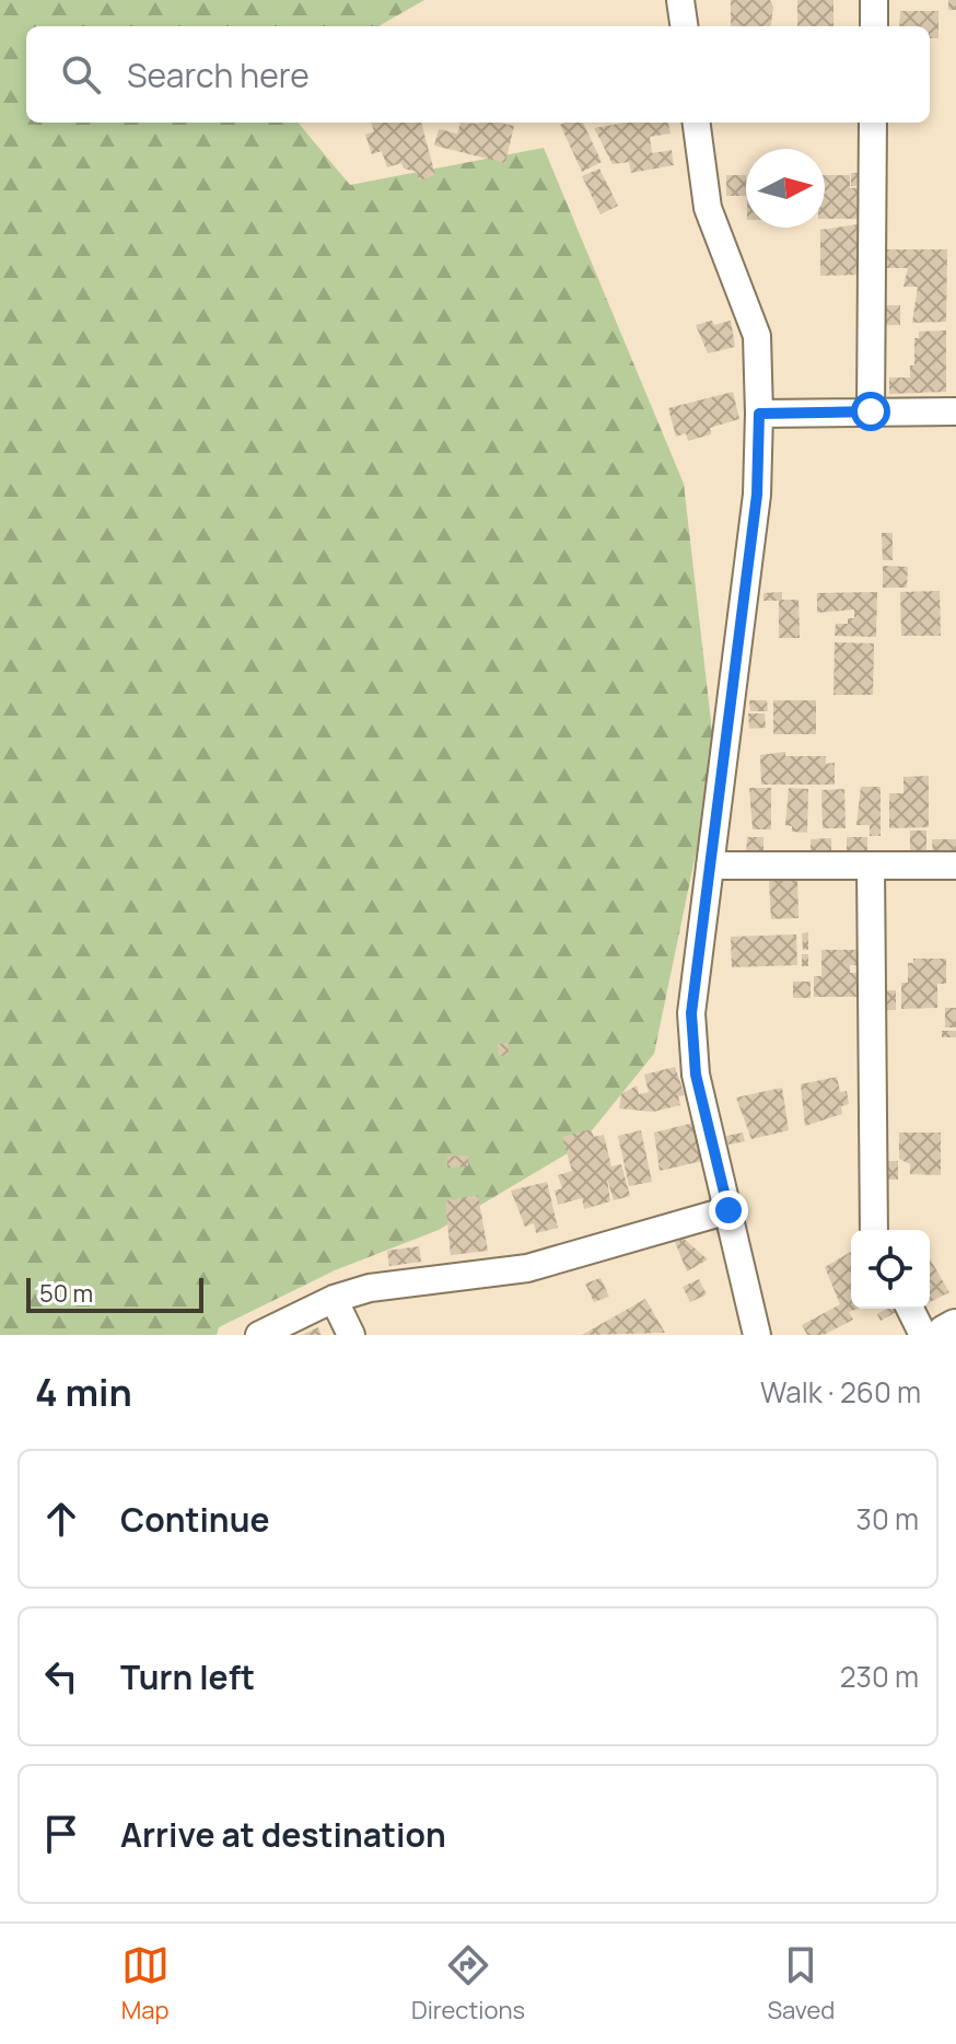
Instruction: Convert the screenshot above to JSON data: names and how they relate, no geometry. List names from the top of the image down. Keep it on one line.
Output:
{"scale_bar":"50 m","north":"right","page":{"search":"Search here","scale":"50 m","heading":["4 min","Walk · 260 m"],"list":[["Continue","30 m"],["Turn left","230 m"],"Arrive at destination"],"nav":["Map","Directions","Saved"]}}
